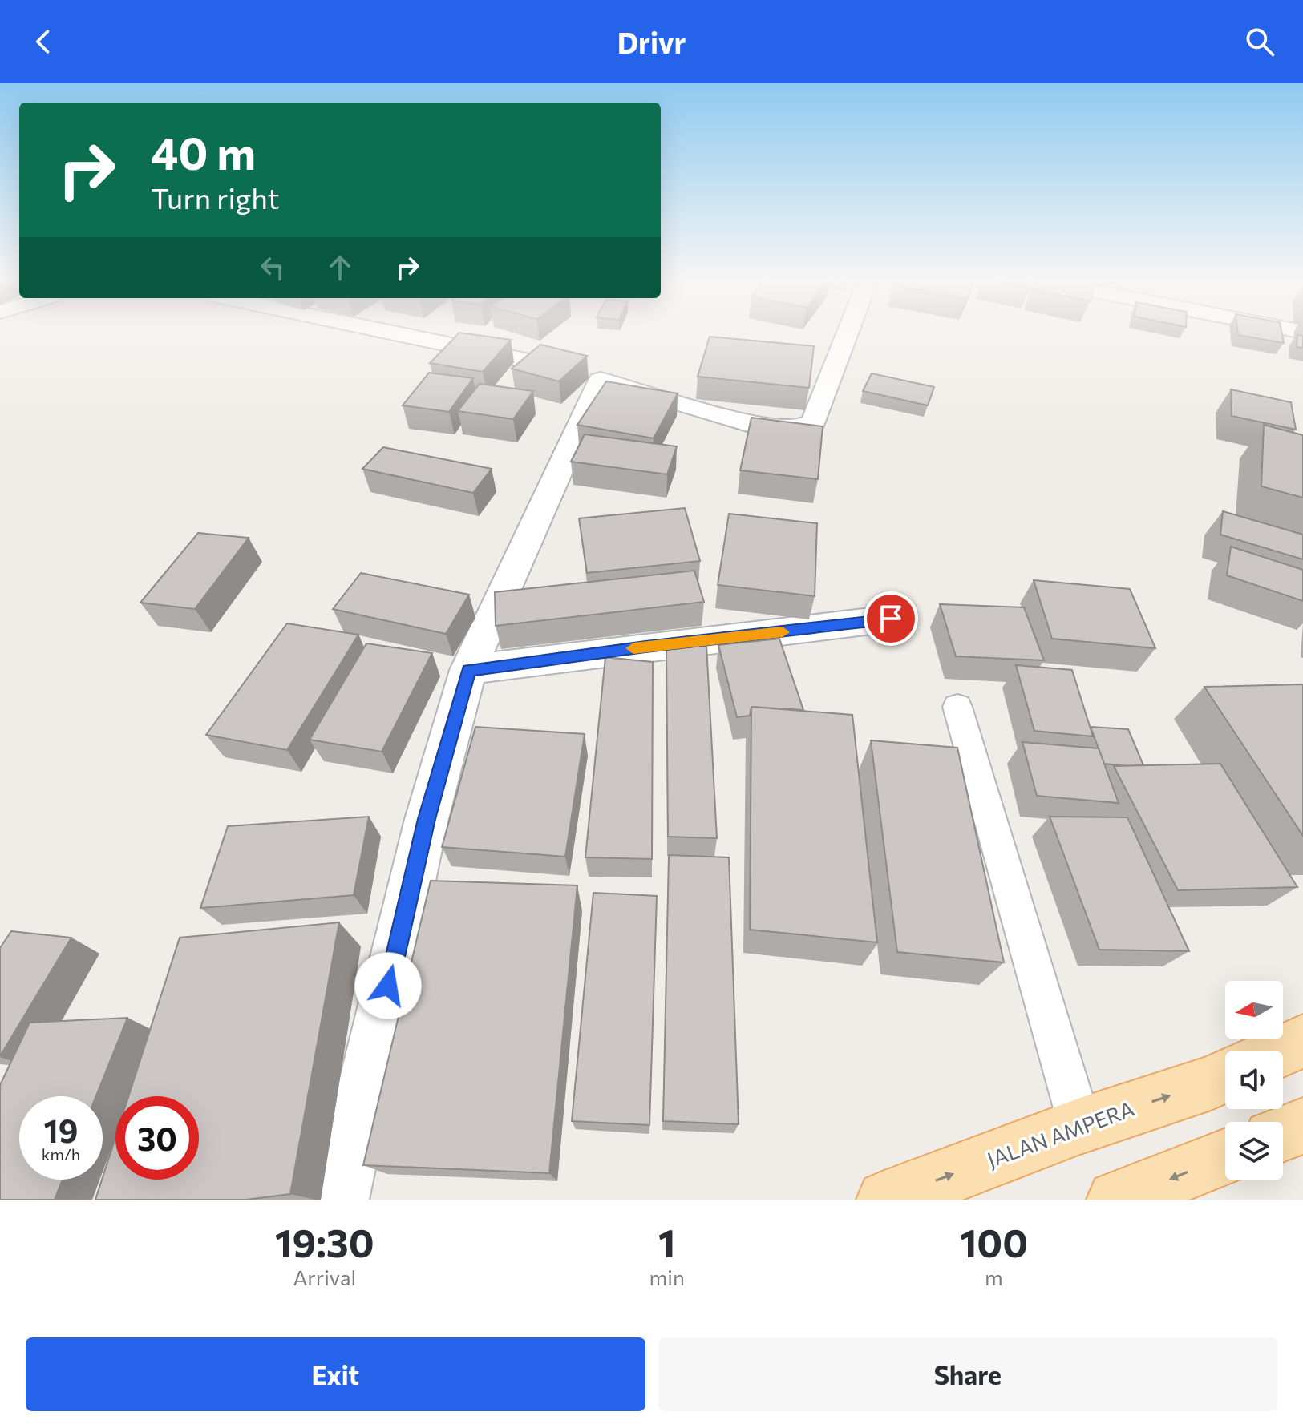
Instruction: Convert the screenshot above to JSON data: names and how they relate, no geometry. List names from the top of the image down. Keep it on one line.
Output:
{"streets":{"main road":["JALAN AMPERA"]},"north":"left","page":{"header":"Drivr","turn":["40 m","Turn right"],"speed":"19 km/h","limit":"30","eta":["19:30","Arrival","1","min","100","m"],"buttons":["Exit","Share"]}}
